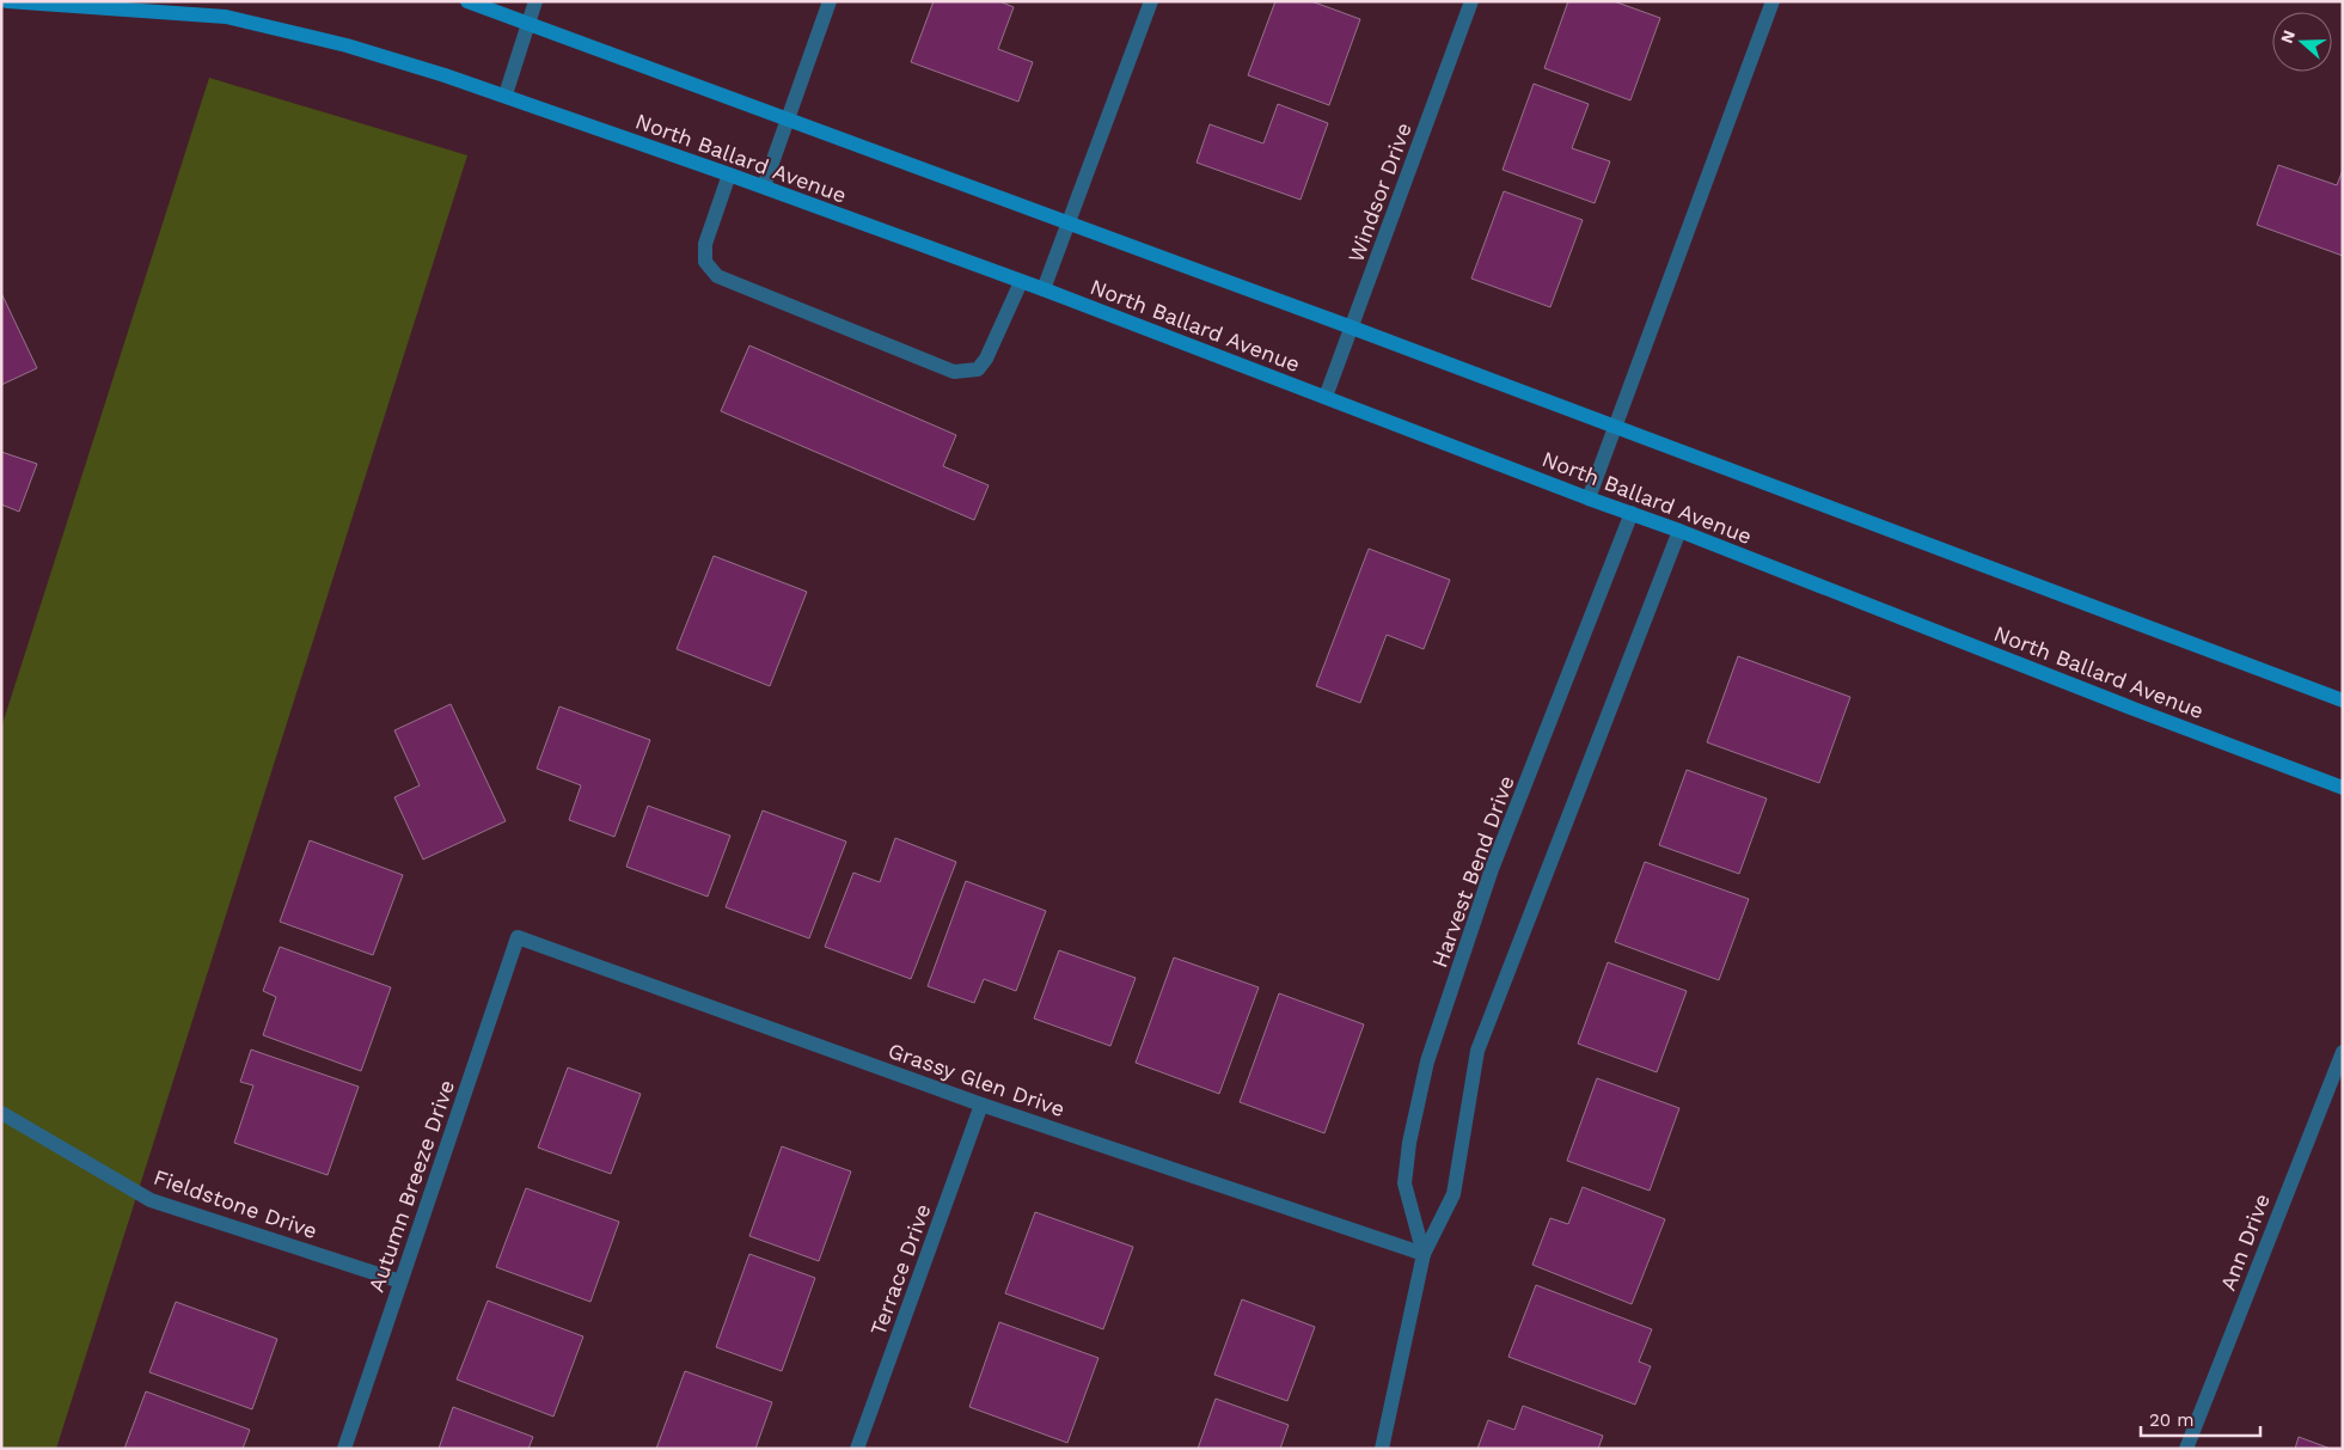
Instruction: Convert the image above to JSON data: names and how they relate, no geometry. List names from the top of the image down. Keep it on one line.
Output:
{"streets":{"main road":["North Ballard Avenue"],"street":["Windsor Drive","Harvest Bend Drive","Grassy Glen Drive","Autumn Breeze Drive","Fieldstone Drive","Ann Drive","Terrace Drive"]},"crossings":[["North Ballard Avenue","Windsor Drive"],["North Ballard Avenue","Harvest Bend Drive"],["Harvest Bend Drive","Grassy Glen Drive"],["Grassy Glen Drive","Autumn Breeze Drive"],["Grassy Glen Drive","Terrace Drive"],["Autumn Breeze Drive","Fieldstone Drive"]],"scale_bar":"20 m","north":"left"}
